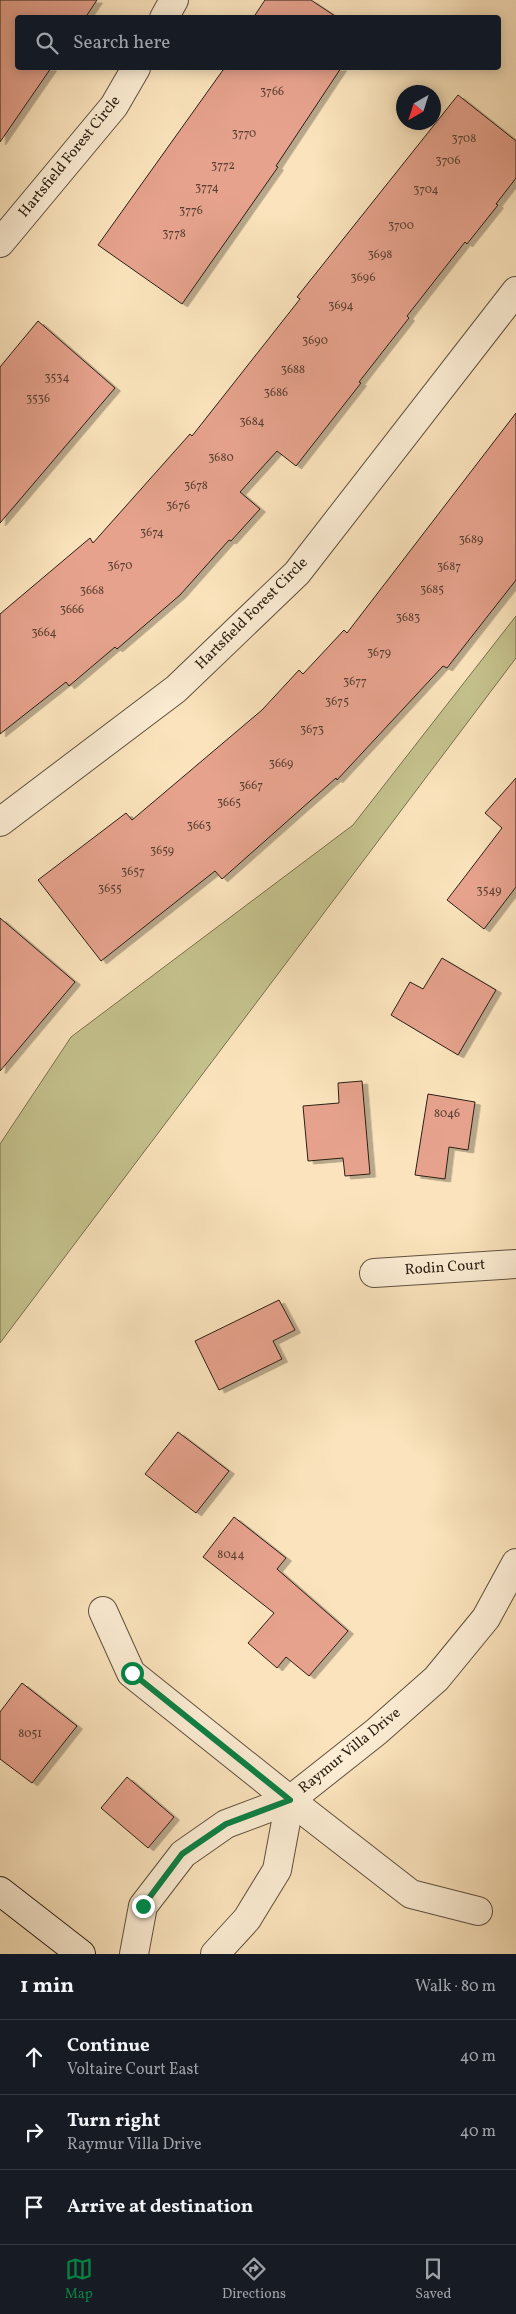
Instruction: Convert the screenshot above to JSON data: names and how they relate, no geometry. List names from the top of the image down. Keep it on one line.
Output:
{"streets":{"street":["Hartsfield Forest Circle","Rodin Court","Raymur Villa Drive"]},"house_numbers":["3766","3770","3708","3706","3772","3774","3704","3776","3700","3778","3698","3696","3694","3690","3688","3534","3686","3536","3684","3680","3678","3676","3674","3689","3670","3687","3685","3668","3666","3683","3664","3679","3677","3675","3673","3669","3667","3665","3663","3659","3657","3655","3549","8046","8044","8051"],"north":"bottom left","page":{"search":"Search here","heading":["1 min","Walk · 80 m"],"list":[["Continue","Voltaire Court East","40 m"],["Turn right","Raymur Villa Drive","40 m"],"Arrive at destination"],"nav":["Map","Directions","Saved"]}}
